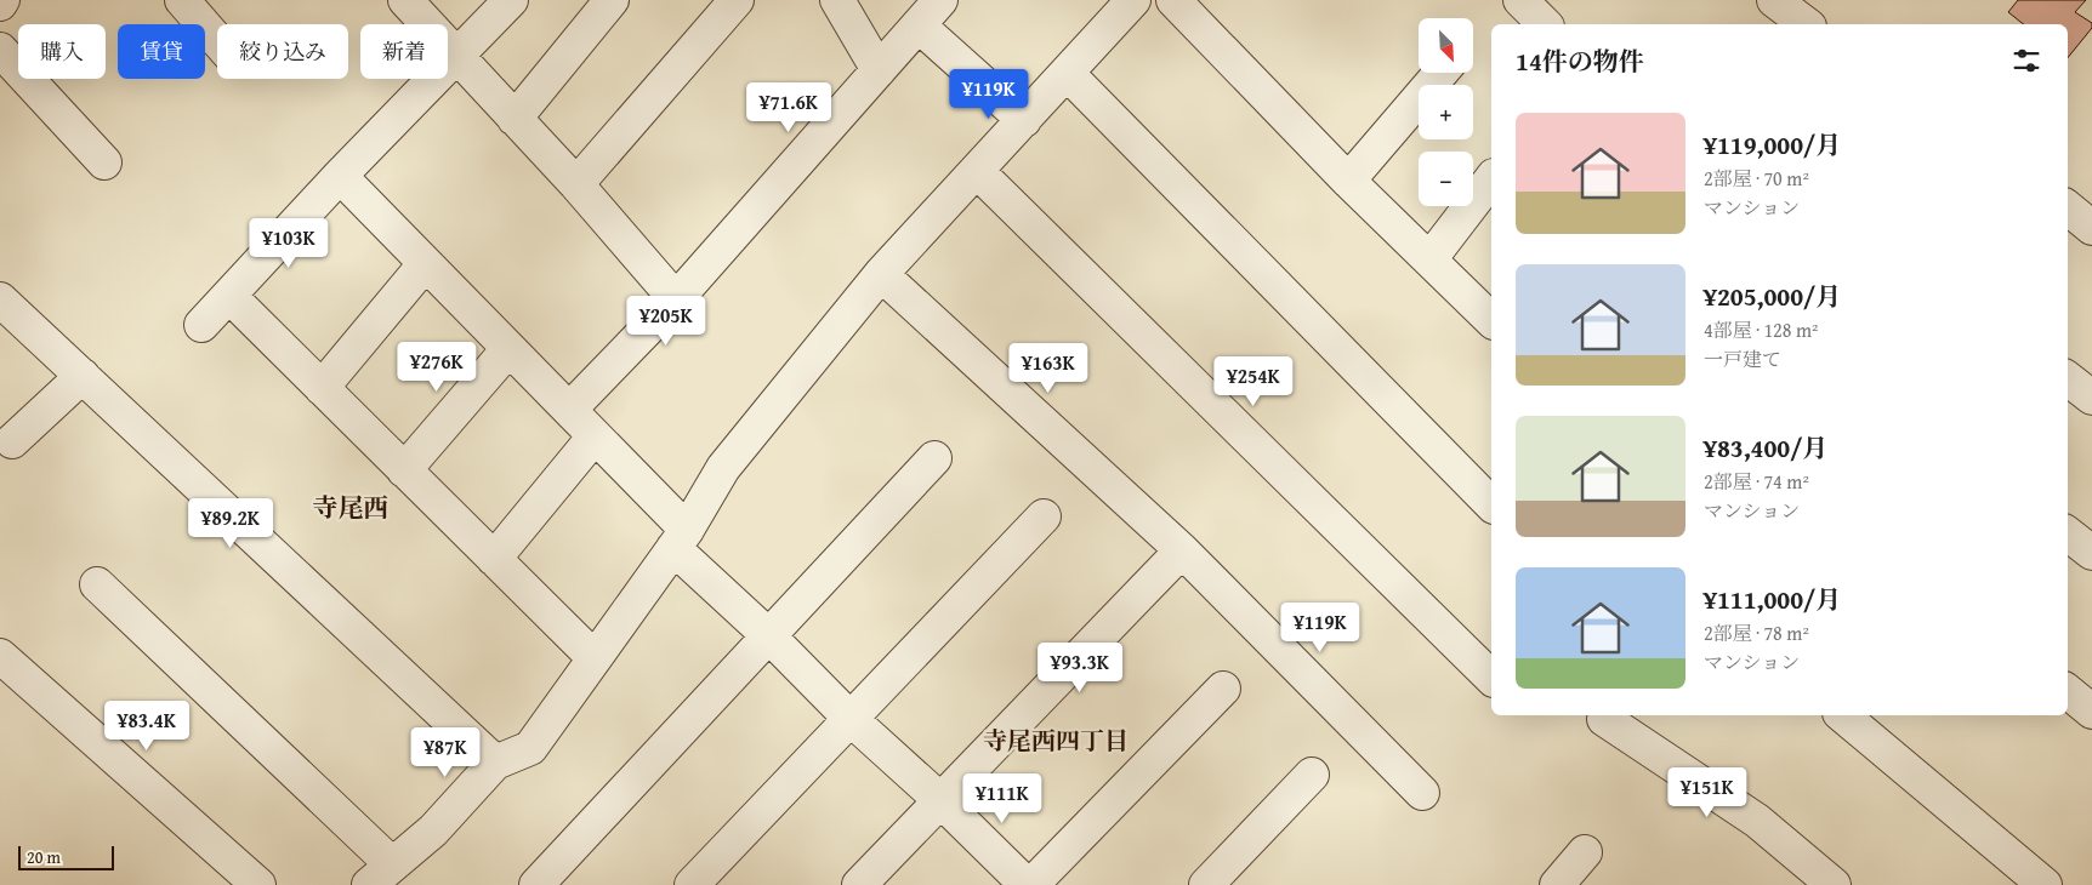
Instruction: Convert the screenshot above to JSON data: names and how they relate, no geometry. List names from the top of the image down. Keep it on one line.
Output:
{"districts":["寺尾西","寺尾西四丁目"],"scale_bar":"20 m","north":"bottom right","page":{"map_buttons":["+","−"],"chip":["購入","賃貸","絞り込み","新着"],"heading":"14件の物件","price":["¥119K","¥71.6K","¥103K","¥205K","¥276K","¥163K","¥254K","¥89.2K","¥119K","¥93.3K","¥83.4K","¥87K","¥151K","¥111K"],"list":[{"name":"¥119,000/月","note":"2部屋 · 70 m² · マンション"},{"name":"¥205,000/月","note":"4部屋 · 128 m² · 一戸建て"},{"name":"¥83,400/月","note":"2部屋 · 74 m² · マンション"},{"name":"¥111,000/月","note":"2部屋 · 78 m² · マンション"}],"scale":"20 m"}}
